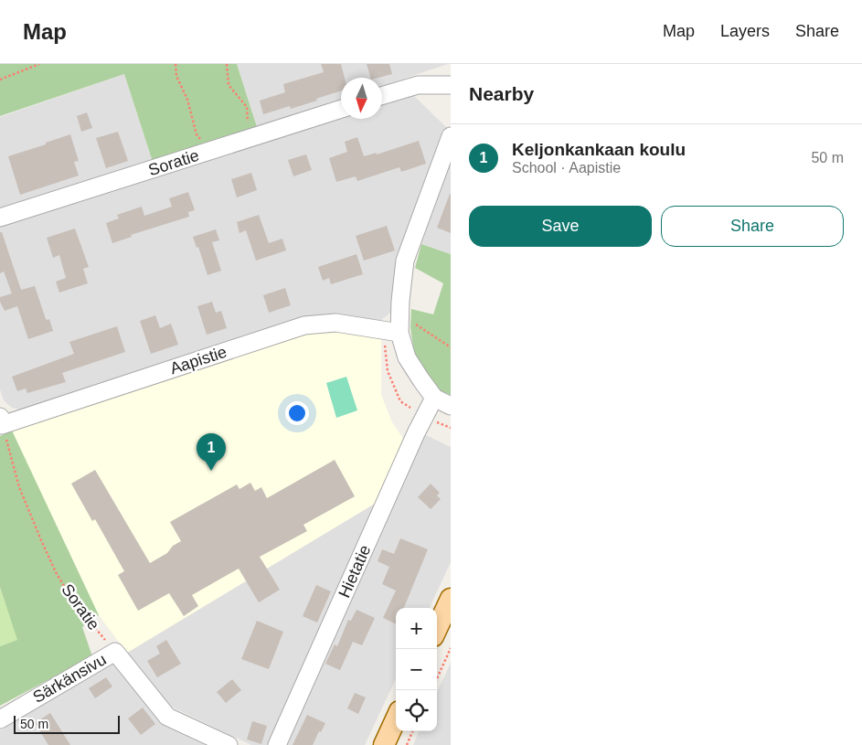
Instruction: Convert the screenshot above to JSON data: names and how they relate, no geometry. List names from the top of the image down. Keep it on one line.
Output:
{"streets":{"street":["Soratie","Aapistie","Hietatie","Särkänsivu"]},"crossings":[["Soratie","Aapistie"],["Soratie","Särkänsivu"]],"scale_bar":"50 m","north":"bottom","page":{"header":"Map","nav":["Map","Layers","Share"],"heading":"Nearby","list":[{"mark":"1","name":"Keljonkankaan koulu","note":"School · Aapistie","value":"50 m"}],"buttons":["Save","Share"],"pins":"1","map_buttons":["+","−"],"scale":"50 m"}}
